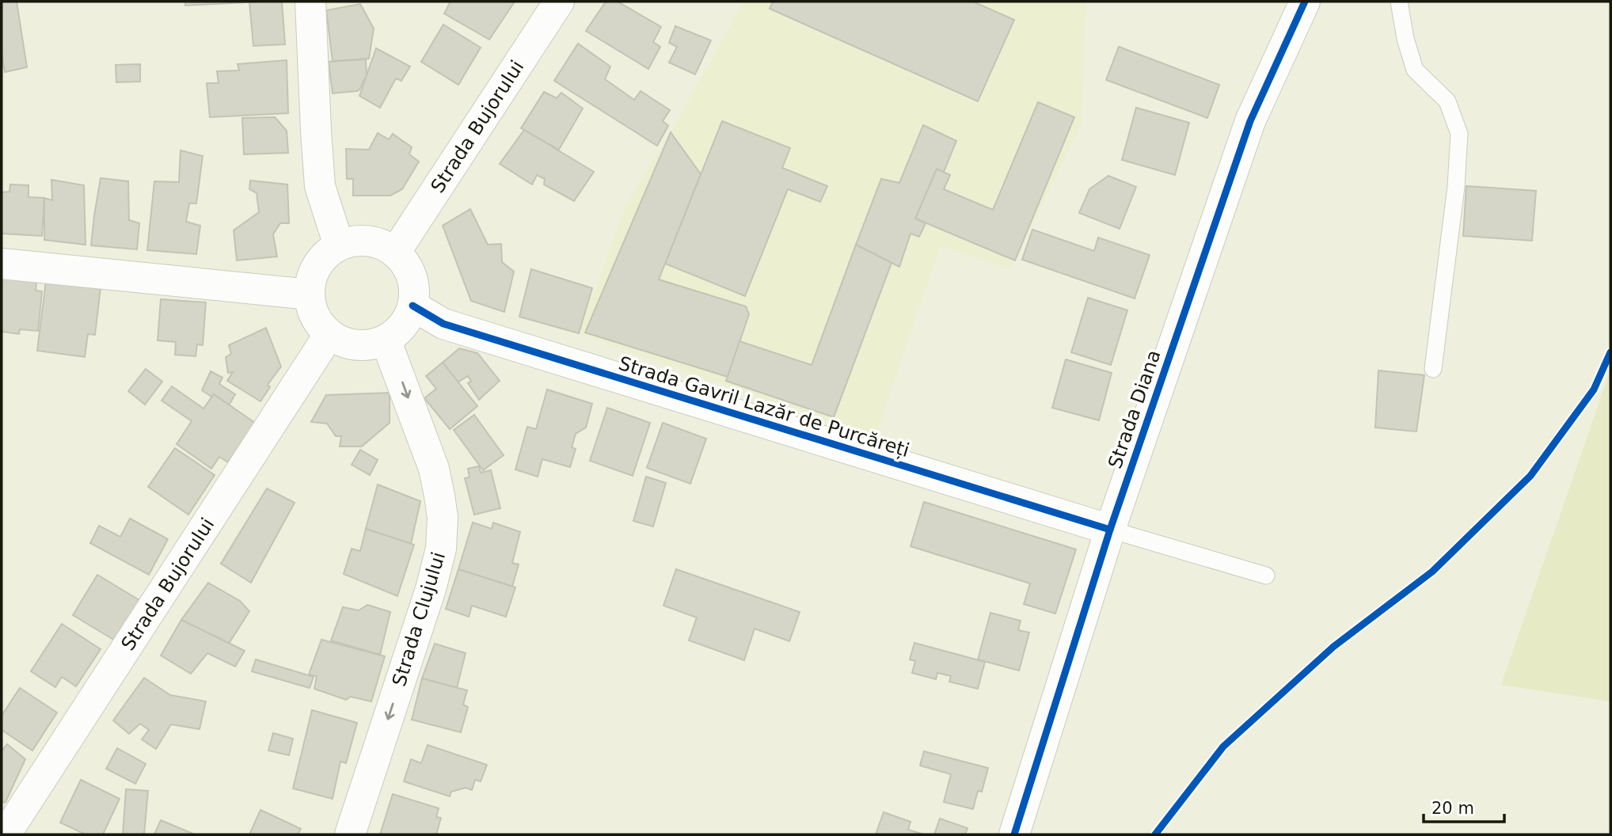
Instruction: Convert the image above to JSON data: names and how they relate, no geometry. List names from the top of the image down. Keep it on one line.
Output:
{"streets":{"street":["Strada Bujorului","Strada Gavril Lazăr de Purcăreți","Strada Diana","Strada Clujului"]},"crossings":[["Strada Bujorului","Strada Gavril Lazăr de Purcăreți"],["Strada Bujorului","Strada Clujului"],["Strada Gavril Lazăr de Purcăreți","Strada Diana"],["Strada Gavril Lazăr de Purcăreți","Strada Clujului"]],"one_way":["Strada Clujului"],"scale_bar":"20 m"}
